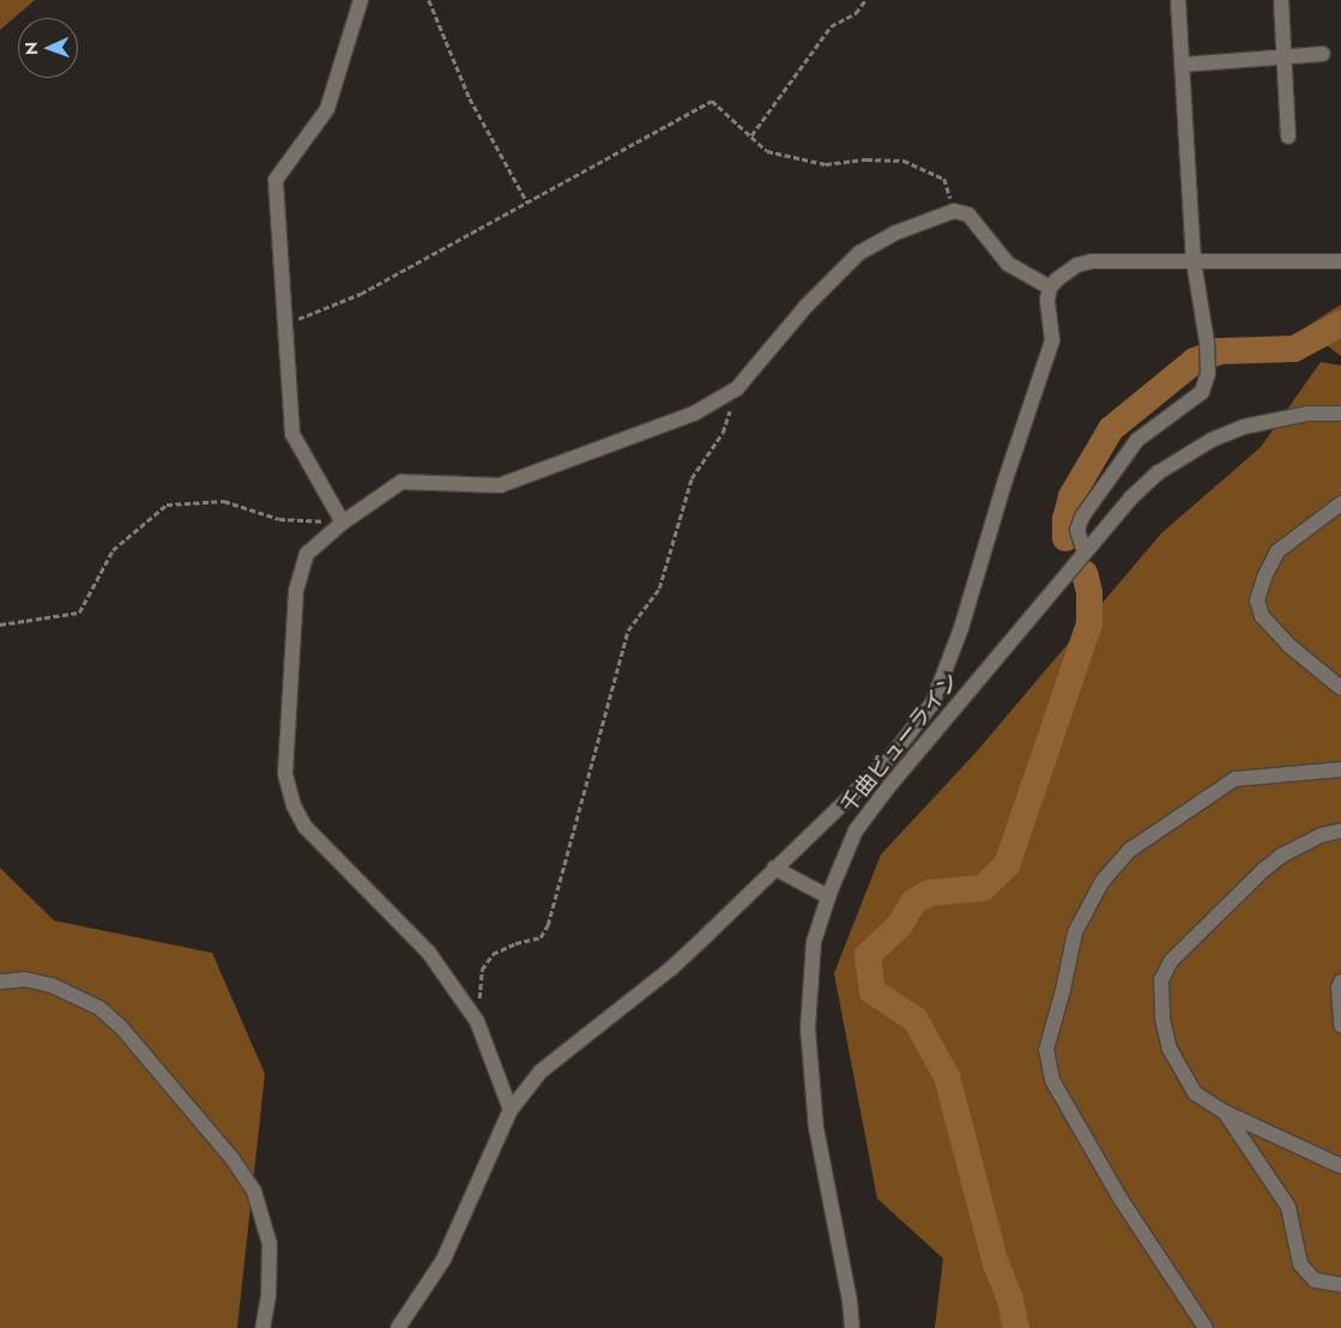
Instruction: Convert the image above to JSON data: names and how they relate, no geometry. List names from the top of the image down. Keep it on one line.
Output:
{"streets":{"street":["千曲ビューライン"]},"north":"left"}
